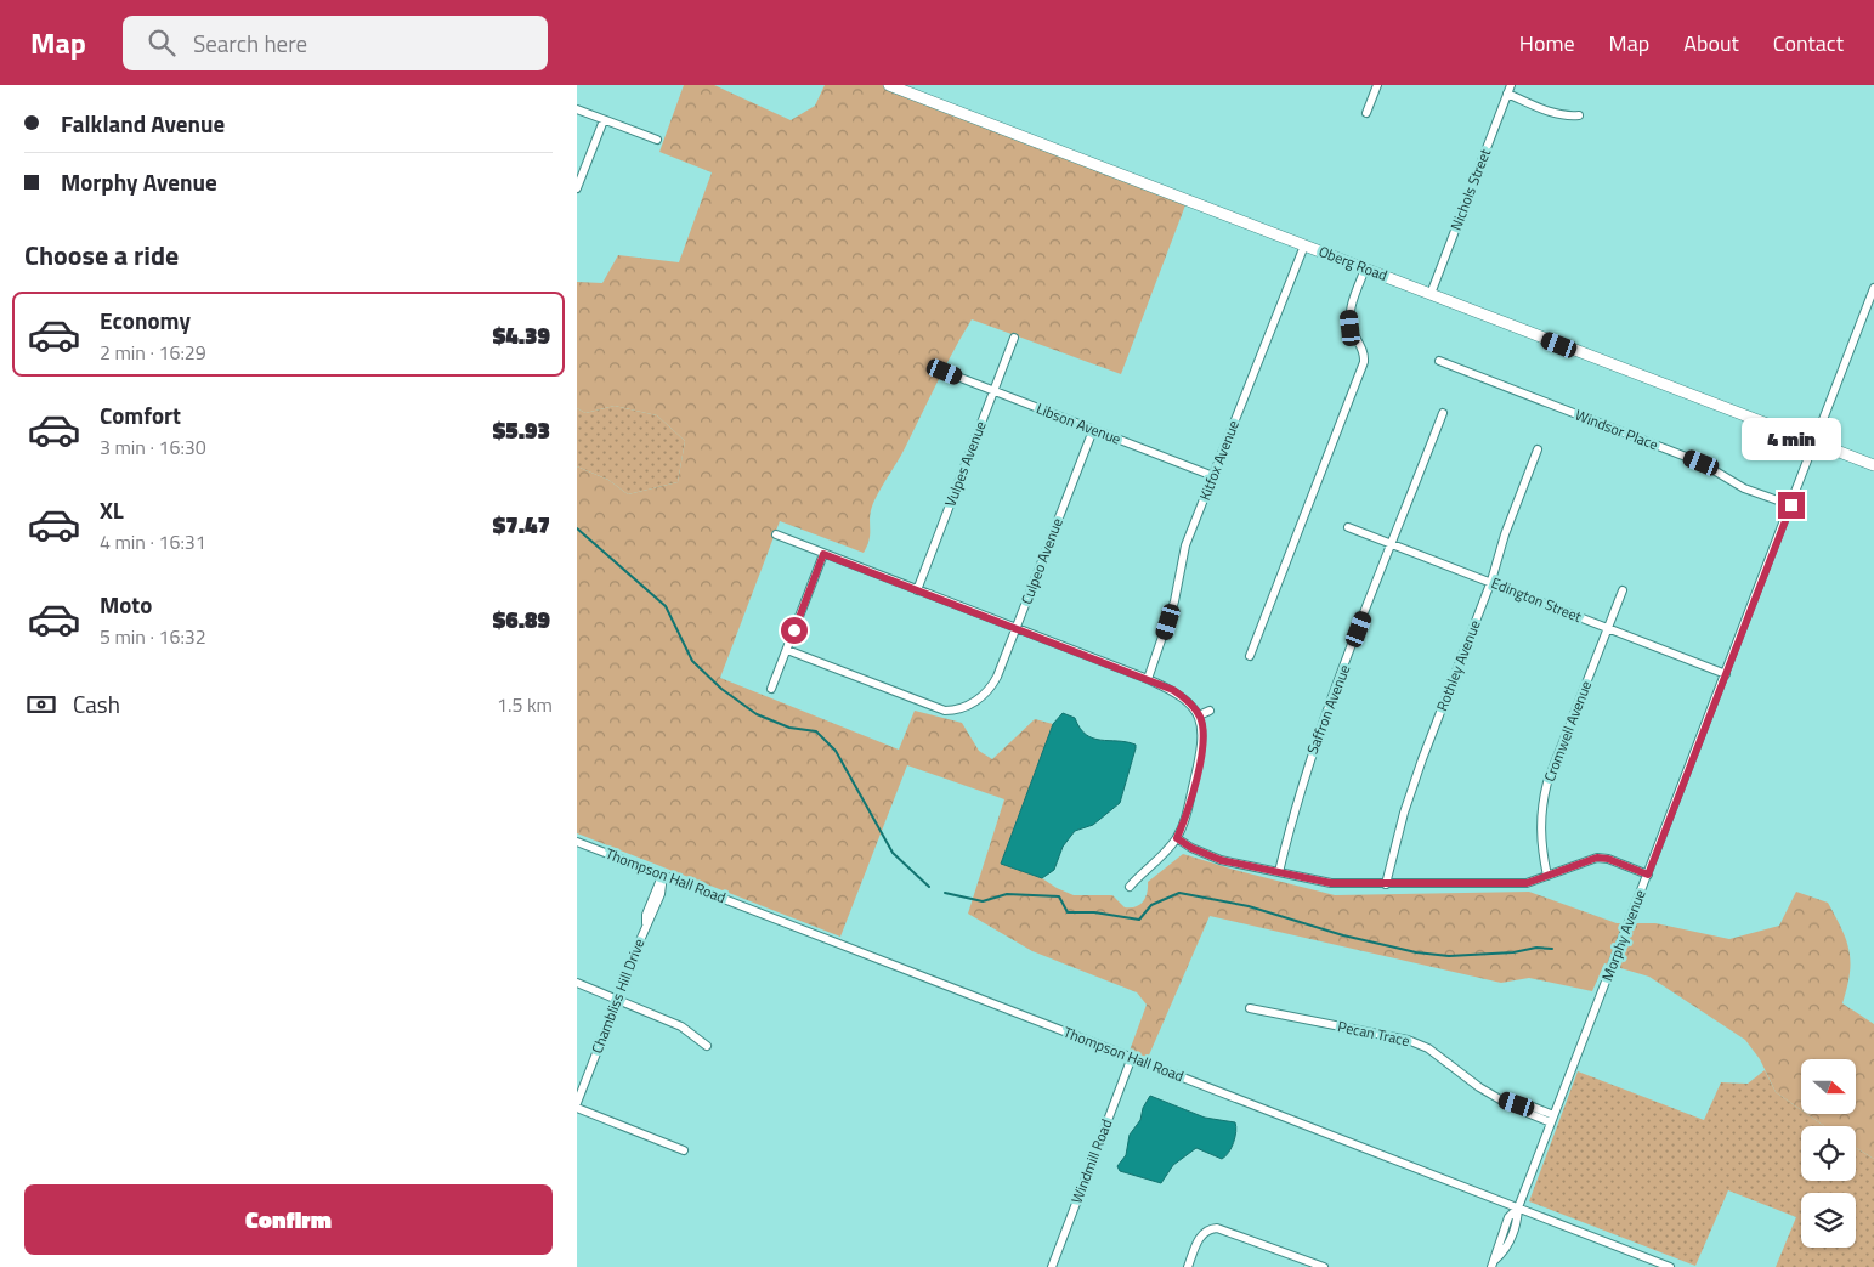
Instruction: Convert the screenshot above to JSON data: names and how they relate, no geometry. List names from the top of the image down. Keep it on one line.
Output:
{"streets":{"street":["Nichols Street","Oberg Road","Libson Avenue","Windsor Place","Kitfox Avenue","Vulpes Avenue","Culpeo Avenue","Edington Street","Rothley Avenue","Saffron Avenue","Cromwell Avenue","Thompson Hall Road","Morphy Avenue","Chambliss Hill Drive","Pecan Trace","Windmill Road"]},"crossings":[["Nichols Street","Oberg Road"],["Oberg Road","Kitfox Avenue"],["Oberg Road","Morphy Avenue"],["Libson Avenue","Kitfox Avenue"],["Libson Avenue","Vulpes Avenue"],["Libson Avenue","Culpeo Avenue"],["Windsor Place","Morphy Avenue"],["Edington Street","Rothley Avenue"],["Edington Street","Saffron Avenue"],["Edington Street","Cromwell Avenue"],["Edington Street","Morphy Avenue"],["Thompson Hall Road","Morphy Avenue"],["Thompson Hall Road","Chambliss Hill Drive"],["Thompson Hall Road","Windmill Road"],["Morphy Avenue","Pecan Trace"]],"north":"right","page":{"header":"Map","search":"Search here","nav":["Home","Map","About","Contact"],"banner":["Falkland Avenue","Morphy Avenue"],"heading":"Choose a ride","list":[{"name":"Economy","note":"2 min · 16:29","value":"$4.39"},{"name":"Comfort","note":"3 min · 16:30","value":"$5.93"},{"name":"XL","note":"4 min · 16:31","value":"$7.47"},{"name":"Moto","note":"5 min · 16:32","value":"$6.89"}],"bubble":"4 min","pay":["Cash","1.5 km"],"buttons":"Confirm"}}
